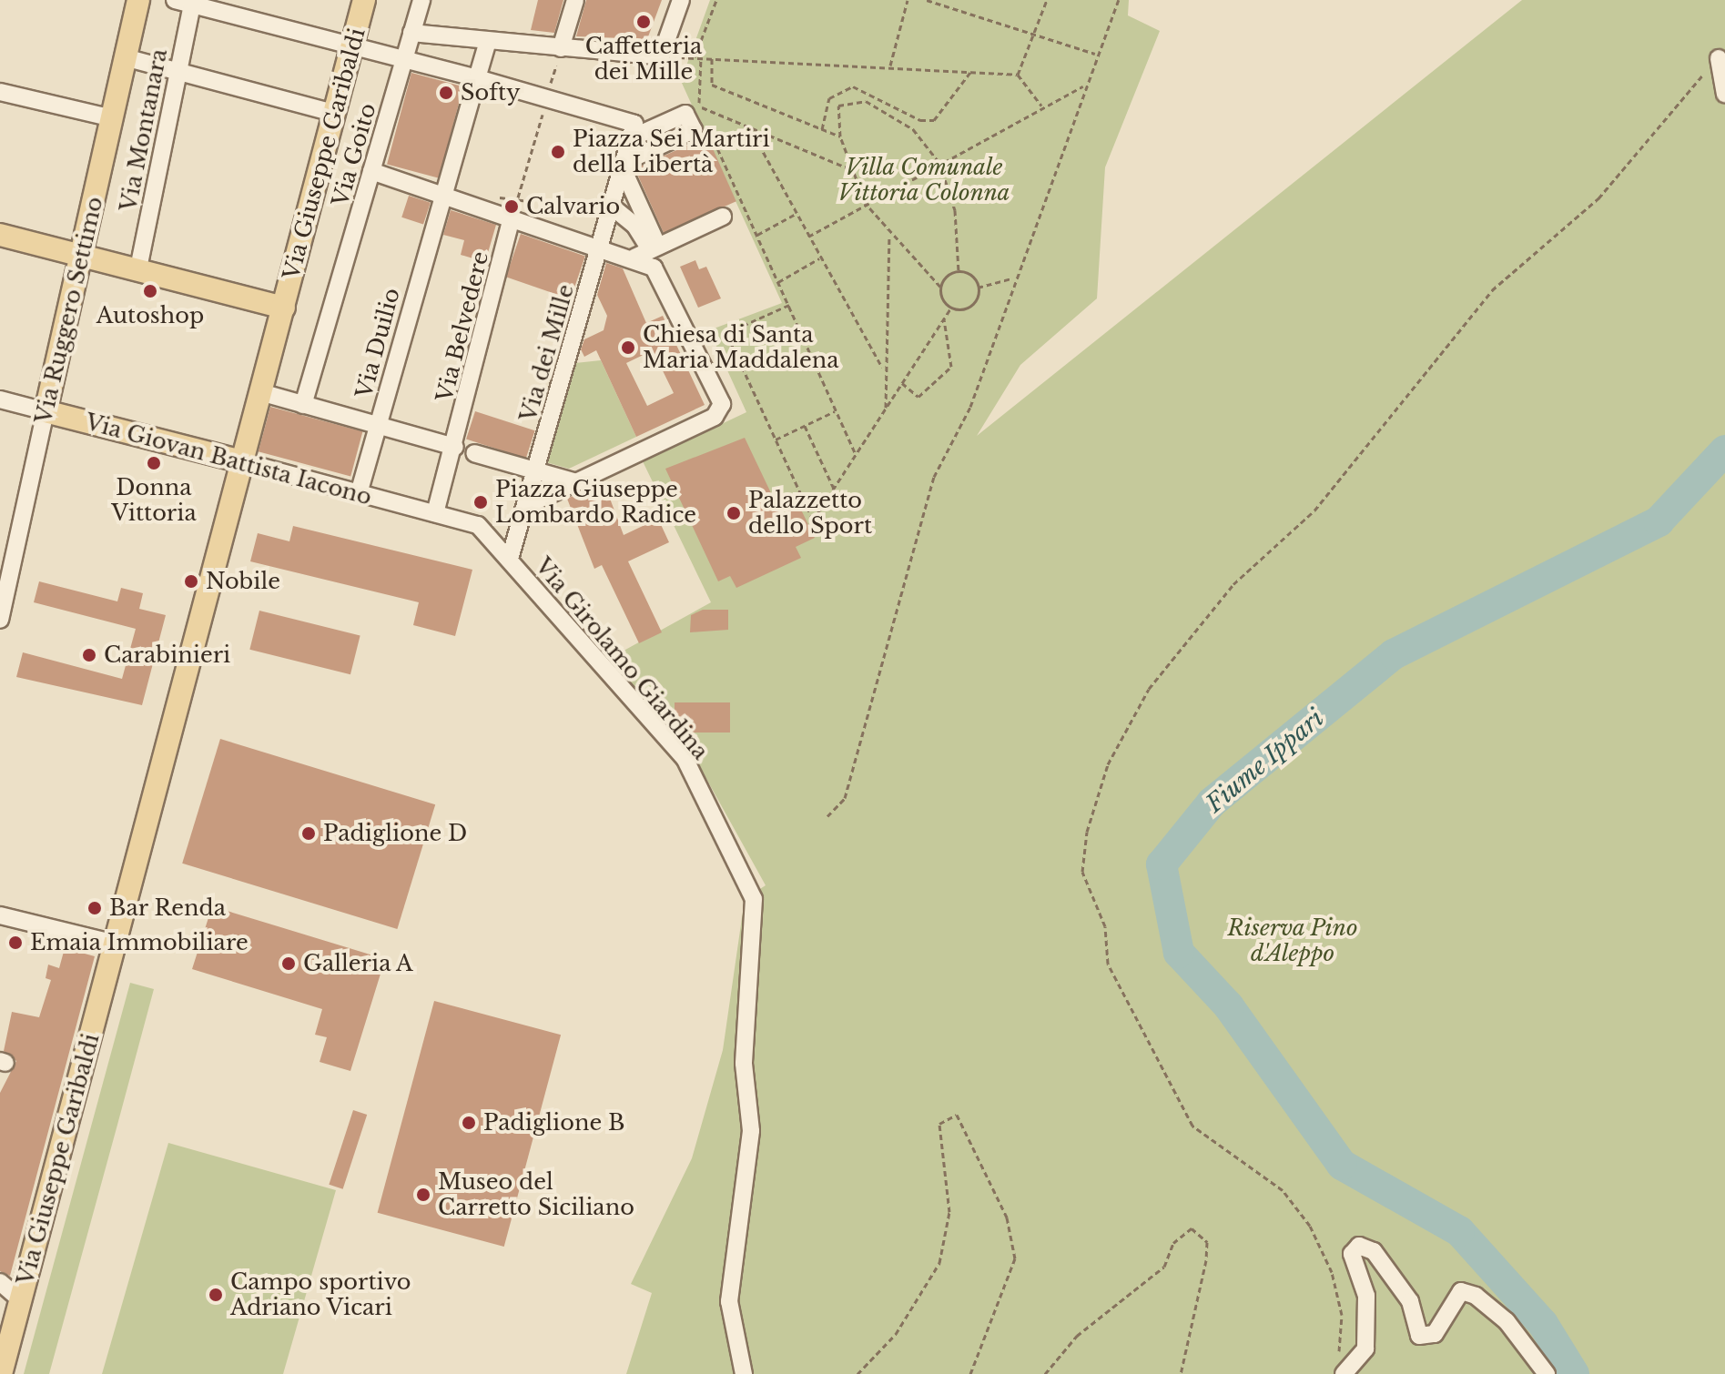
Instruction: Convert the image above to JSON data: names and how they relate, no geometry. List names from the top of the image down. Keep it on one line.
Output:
{"streets":{"main road":["Via Giuseppe Garibaldi","Via Ruggero Settimo","Via Giovan Battista Iacono"],"street":["Via Montanara","Via Goito","Via Belvedere","Via Duilio","Via dei Mille","Via Girolamo Giardina"]},"crossings":[["Via Giuseppe Garibaldi","Via Giovan Battista Iacono"],["Via Ruggero Settimo","Via Giovan Battista Iacono"],["Via Belvedere","Via Giovan Battista Iacono"],["Via Belvedere","Via Girolamo Giardina"],["Via Duilio","Via Giovan Battista Iacono"],["Via dei Mille","Via Girolamo Giardina"],["Via Giovan Battista Iacono","Via Girolamo Giardina"]],"water":["Fiume Ippari"],"parks":["Villa Comunale Vittoria Colonna","Riserva Pino d'Aleppo"],"places":["Caffetteria dei Mille","Softy","Piazza Sei Martiri della Libertà","Calvario","Autoshop","Chiesa di Santa Maria Maddalena","Donna Vittoria","Piazza Giuseppe Lombardo Radice","Palazzetto dello Sport","Nobile","Carabinieri","Padiglione D","Bar Renda","Emaia Immobiliare","Galleria A","Padiglione B","Museo del Carretto Siciliano","Campo sportivo Adriano Vicari"]}
